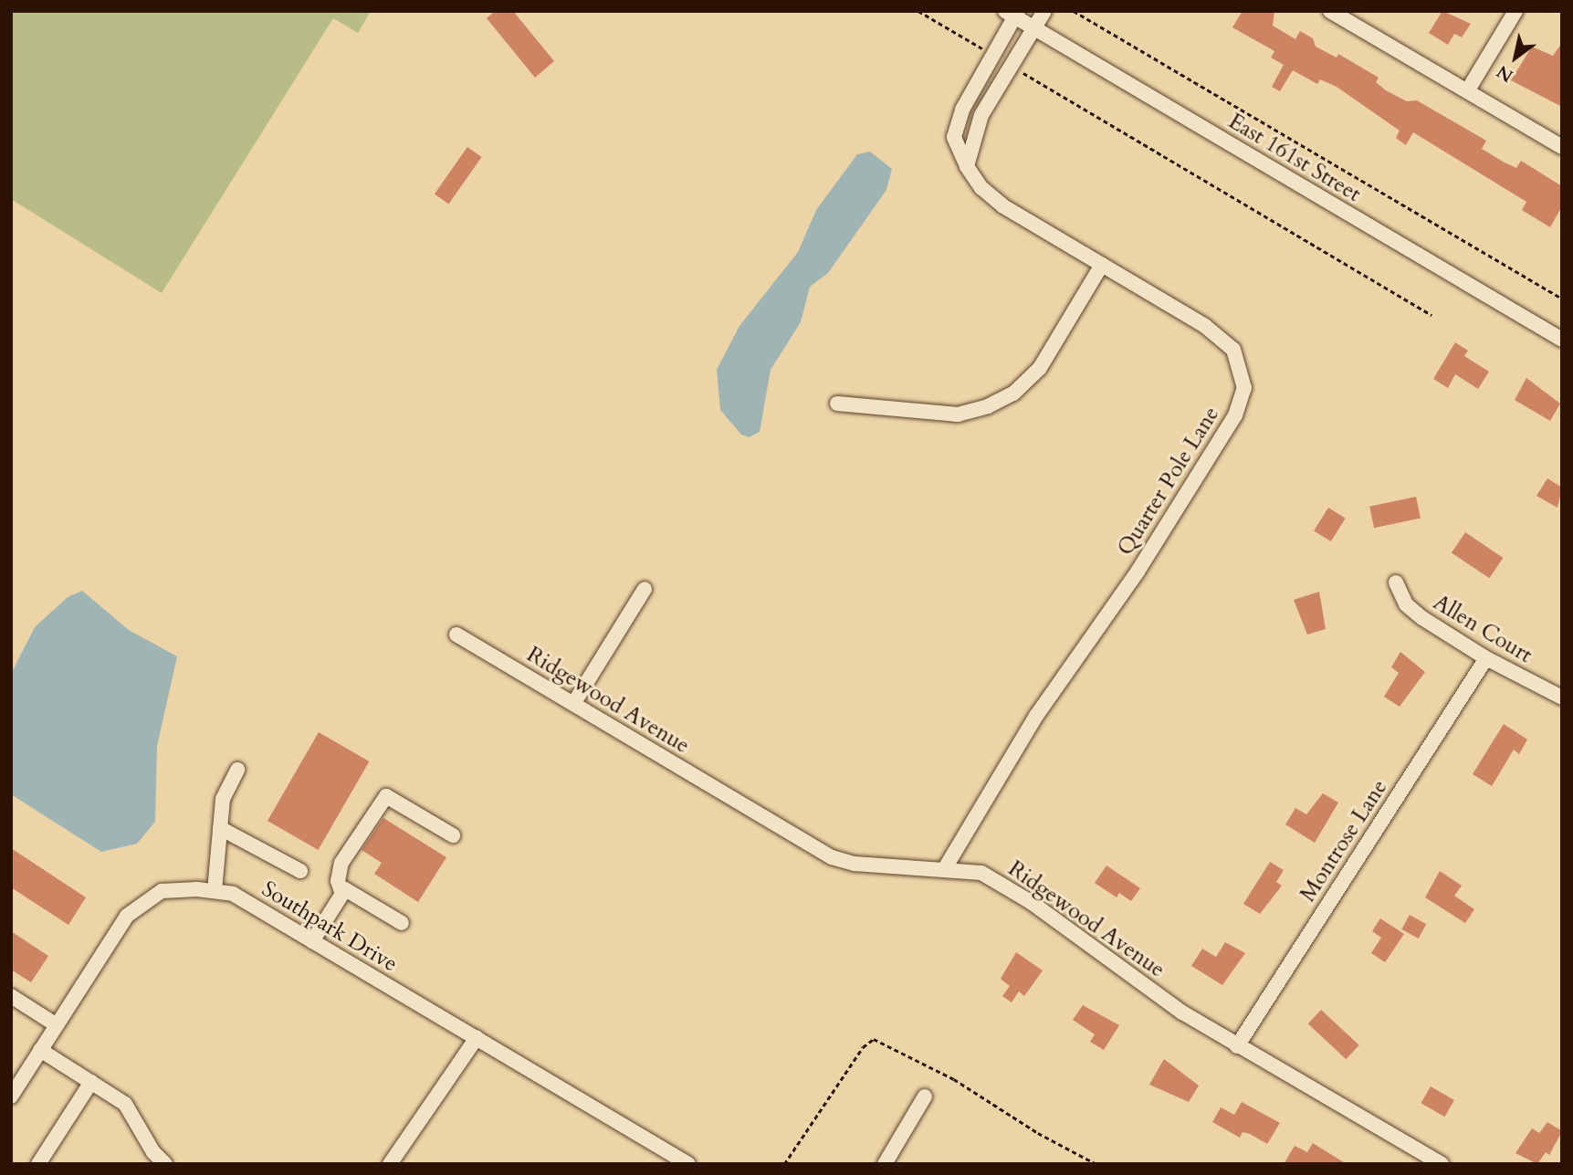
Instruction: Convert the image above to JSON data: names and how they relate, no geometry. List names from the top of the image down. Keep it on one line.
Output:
{"streets":{"street":["East 161st Street","Quarter Pole Lane","Allen Court","Ridgewood Avenue","Montrose Lane","Southpark Drive"]},"crossings":[["East 161st Street","Quarter Pole Lane"],["Quarter Pole Lane","Ridgewood Avenue"],["Allen Court","Montrose Lane"],["Ridgewood Avenue","Montrose Lane"]],"north":"bottom left"}
